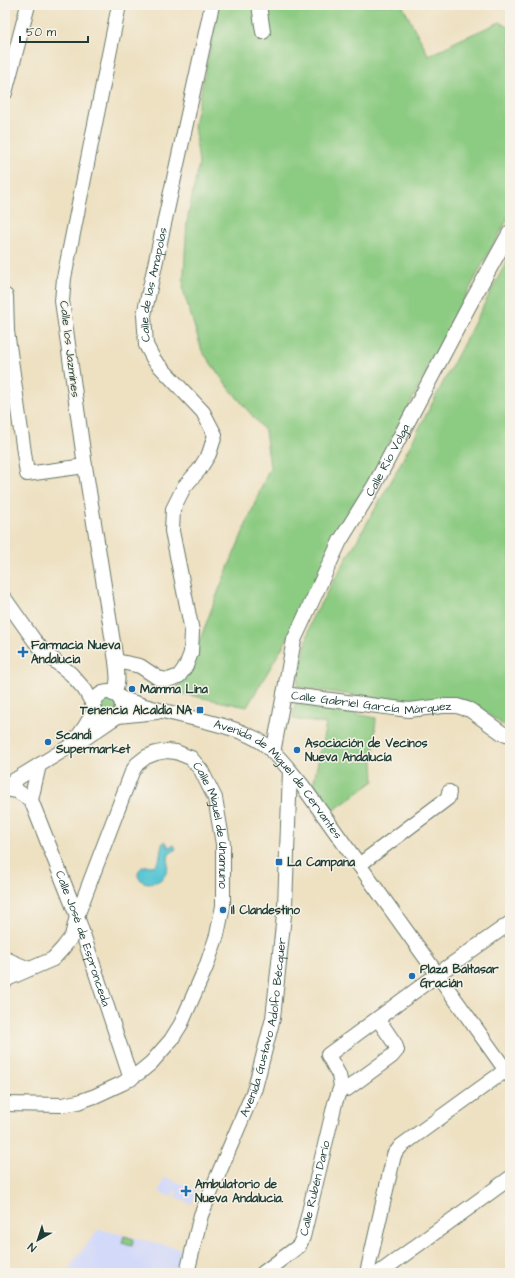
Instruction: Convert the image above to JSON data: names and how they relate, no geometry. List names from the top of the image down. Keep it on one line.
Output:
{"streets":{"street":["Calle de las Amapolas","Calle los Jazmines","Calle Río Volga","Calle Gabriel García Márquez","Avenida de Miguel de Cervantes","Calle Miguel de Unamuno","Calle José de Espronceda","Avenida Gustavo Adolfo Bécquer","Calle Rubén Darío"]},"crossings":[["Calle de las Amapolas","Calle los Jazmines"],["Calle los Jazmines","Avenida de Miguel de Cervantes"],["Calle Río Volga","Calle Gabriel García Márquez"],["Calle Gabriel García Márquez","Avenida de Miguel de Cervantes"],["Avenida de Miguel de Cervantes","Avenida Gustavo Adolfo Bécquer"],["Calle Miguel de Unamuno","Calle José de Espronceda"]],"places":{"health":["Farmacia Nueva Andalucia","Ambulatorio de Nueva Andalucia."],"other":["Mamma Lina","Scandi Supermarket","Asociación de Vecinos Nueva Andalucía","Il Clandestino","Plaza Baltasar Gracián"],"transit":["Tenencia Alcaldía NA","La Campana"]},"scale_bar":"50 m","north":"bottom left"}
